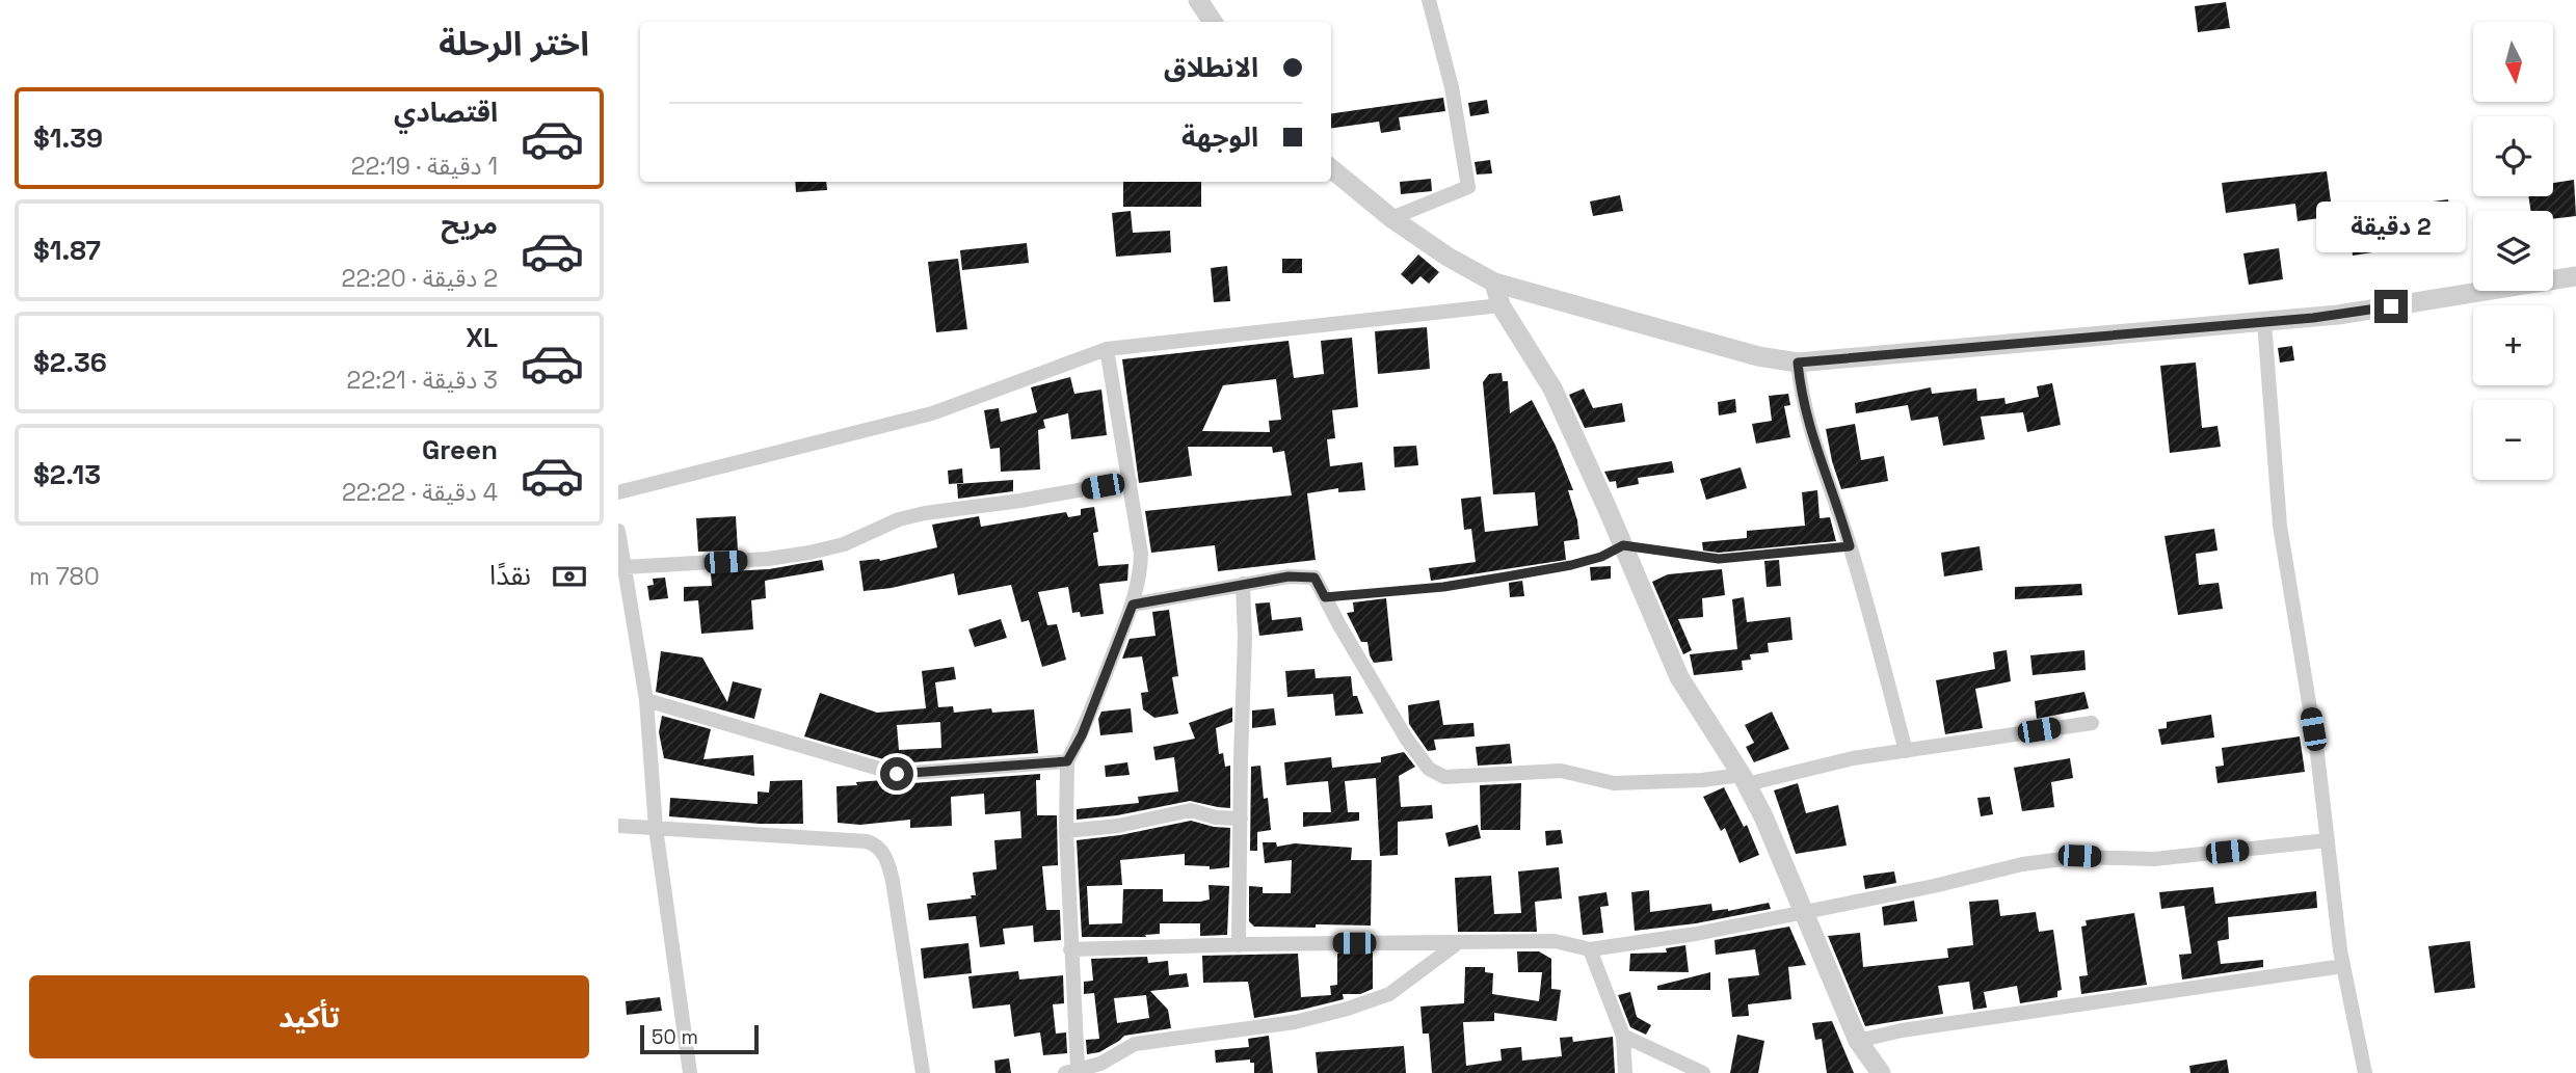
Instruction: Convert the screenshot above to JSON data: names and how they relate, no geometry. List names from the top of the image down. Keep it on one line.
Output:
{"scale_bar":"50 m","north":"bottom","page":{"heading":"اختر الرحلة","map_buttons":["+","−"],"banner":["الانطلاق","الوجهة"],"list":[{"name":"اقتصادي","note":"1 دقيقة · 22:19","value":"$1.39"},{"name":"مريح","note":"2 دقيقة · 22:20","value":"$1.87"},{"name":"XL","note":"3 دقيقة · 22:21","value":"$2.36"},{"name":"Green","note":"4 دقيقة · 22:22","value":"$2.13"}],"bubble":"2 دقيقة","pay":["نقدًا","780 m"],"buttons":"تأكيد","scale":"50 m"}}
